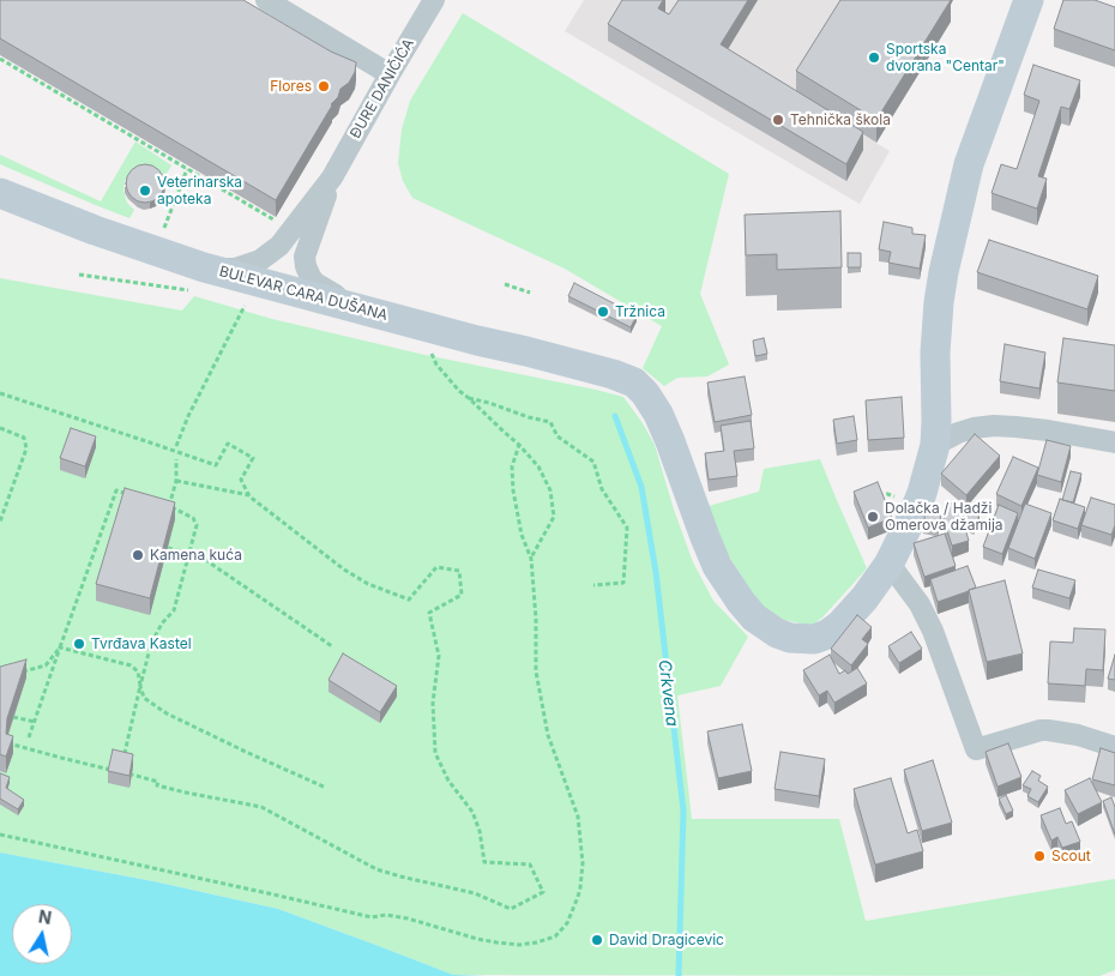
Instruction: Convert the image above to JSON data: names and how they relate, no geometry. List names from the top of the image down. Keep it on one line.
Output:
{"streets":{"street":["ĐURE DANIČIĆA","BULEVAR CARA DUŠANA"]},"crossings":[["ĐURE DANIČIĆA","BULEVAR CARA DUŠANA"]],"water":["Crkvena"],"places":["Sportska dvorana \"Centar\"","Flores","Tehnička škola","Veterinarska apoteka","Tržnica","Dolačka / Hadži Omerova džamija","Kamena kuća","Tvrđava Kastel","Scout","David Dragicevic"],"north":"top"}
